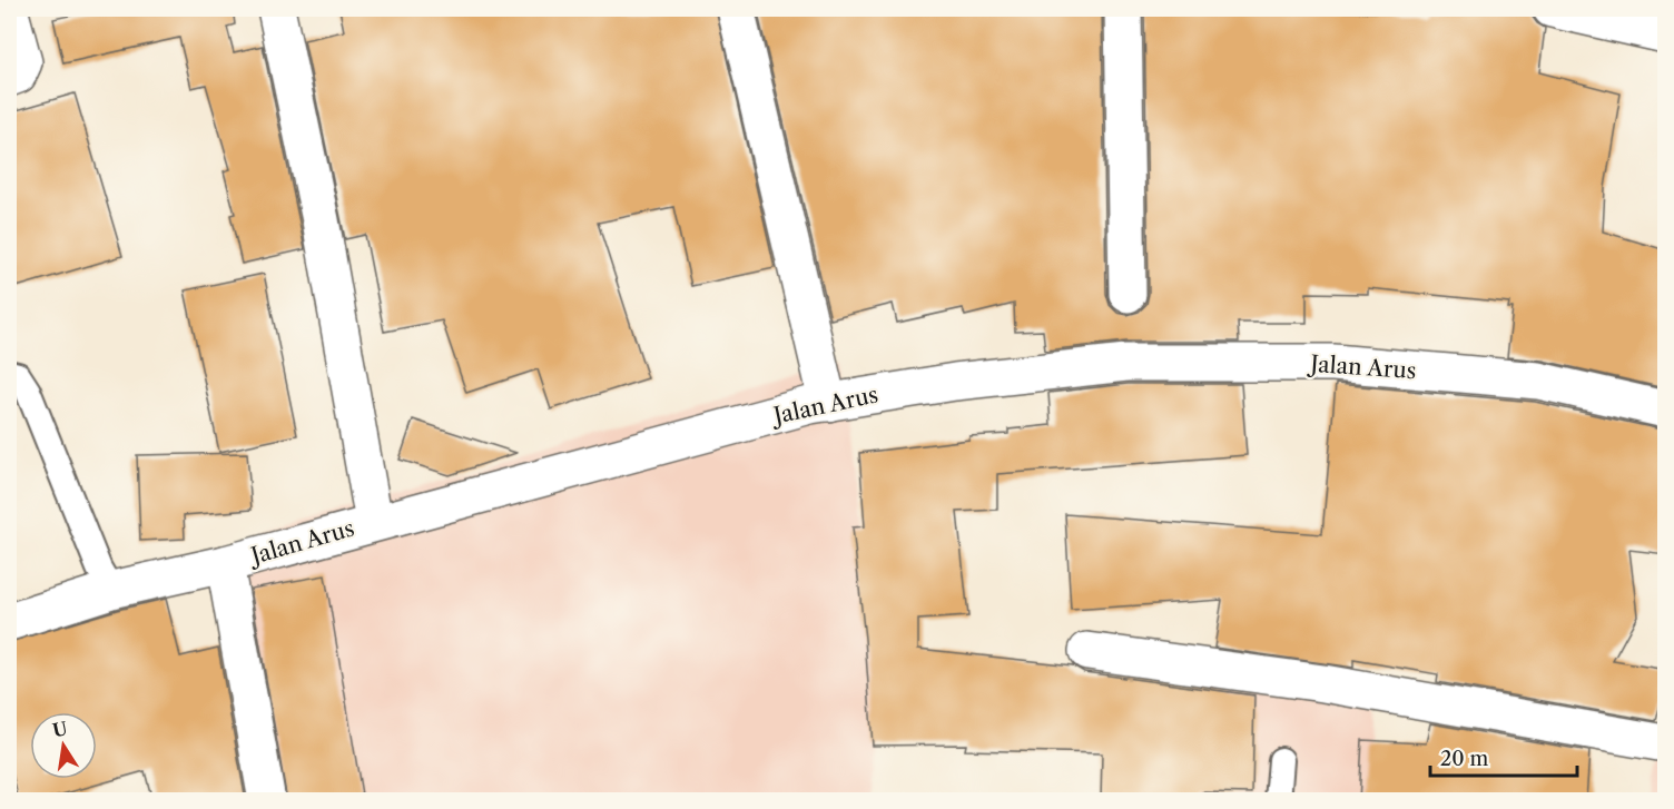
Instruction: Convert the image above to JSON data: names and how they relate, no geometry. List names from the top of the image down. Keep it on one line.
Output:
{"streets":{"street":["Jalan Arus"]},"scale_bar":"20 m","north":"top"}
